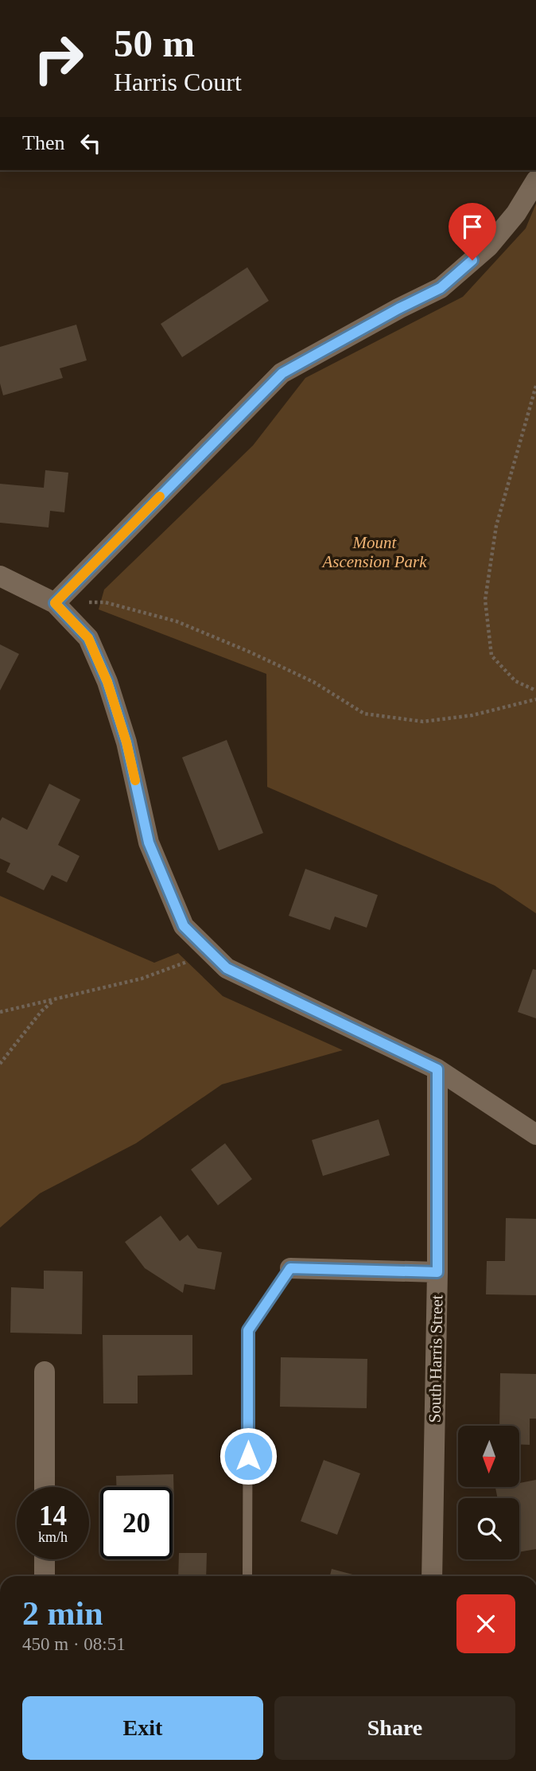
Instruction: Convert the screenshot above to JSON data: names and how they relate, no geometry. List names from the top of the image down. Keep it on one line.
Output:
{"streets":{"street":["South Harris Street"]},"parks":["Mount Ascension Park"],"north":"bottom","page":{"turn":["50 m","Harris Court"],"then":"Then","speed":"14 km/h","limit":"20","heading":["2 min","450 m · 08:51"],"buttons":["Exit","Share"]}}
